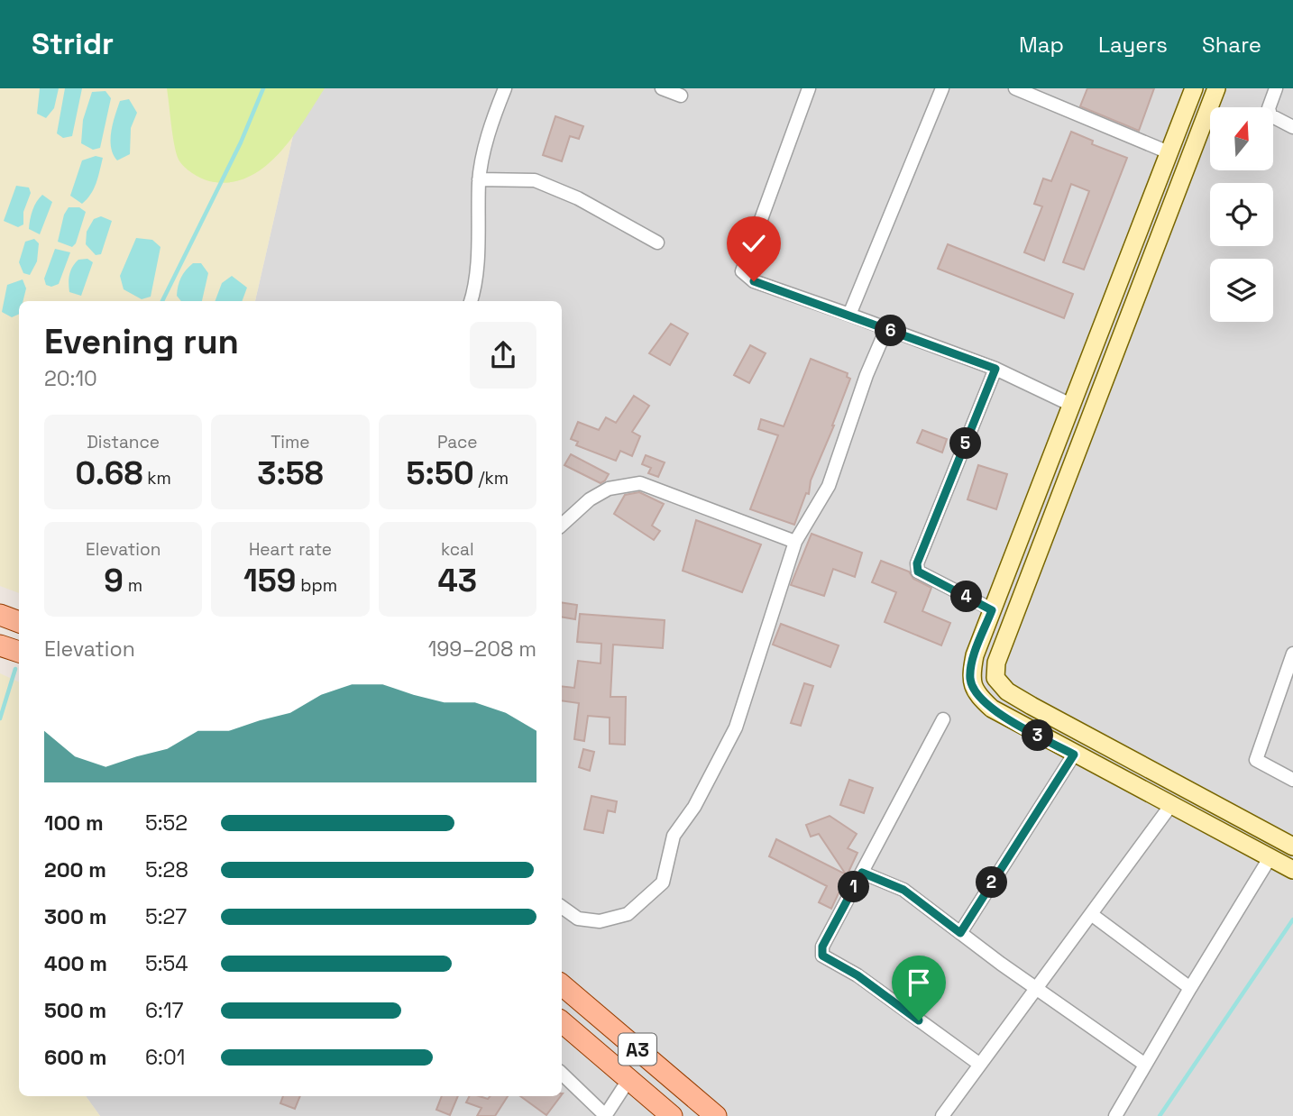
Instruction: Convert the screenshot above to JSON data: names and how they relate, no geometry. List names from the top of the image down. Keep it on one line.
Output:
{"streets":{"main road":["A3"]},"north":"top","page":{"header":"Stridr","nav":["Map","Layers","Share"],"heading":["Evening run","20:10"],"pins":["6","5","4","3","2","1"],"stats":[["Distance","0.68 km"],["Time","3:58"],["Pace","5:50 /km"],["Elevation","9 m"],["Heart rate","159 bpm"],["kcal","43"]],"chart":["Elevation","199–208 m"],"list":[{"name":"100 m","note":"5:52"},{"name":"200 m","note":"5:28"},{"name":"300 m","note":"5:27"},{"name":"400 m","note":"5:54"},{"name":"500 m","note":"6:17"},{"name":"600 m","note":"6:01"}]}}
